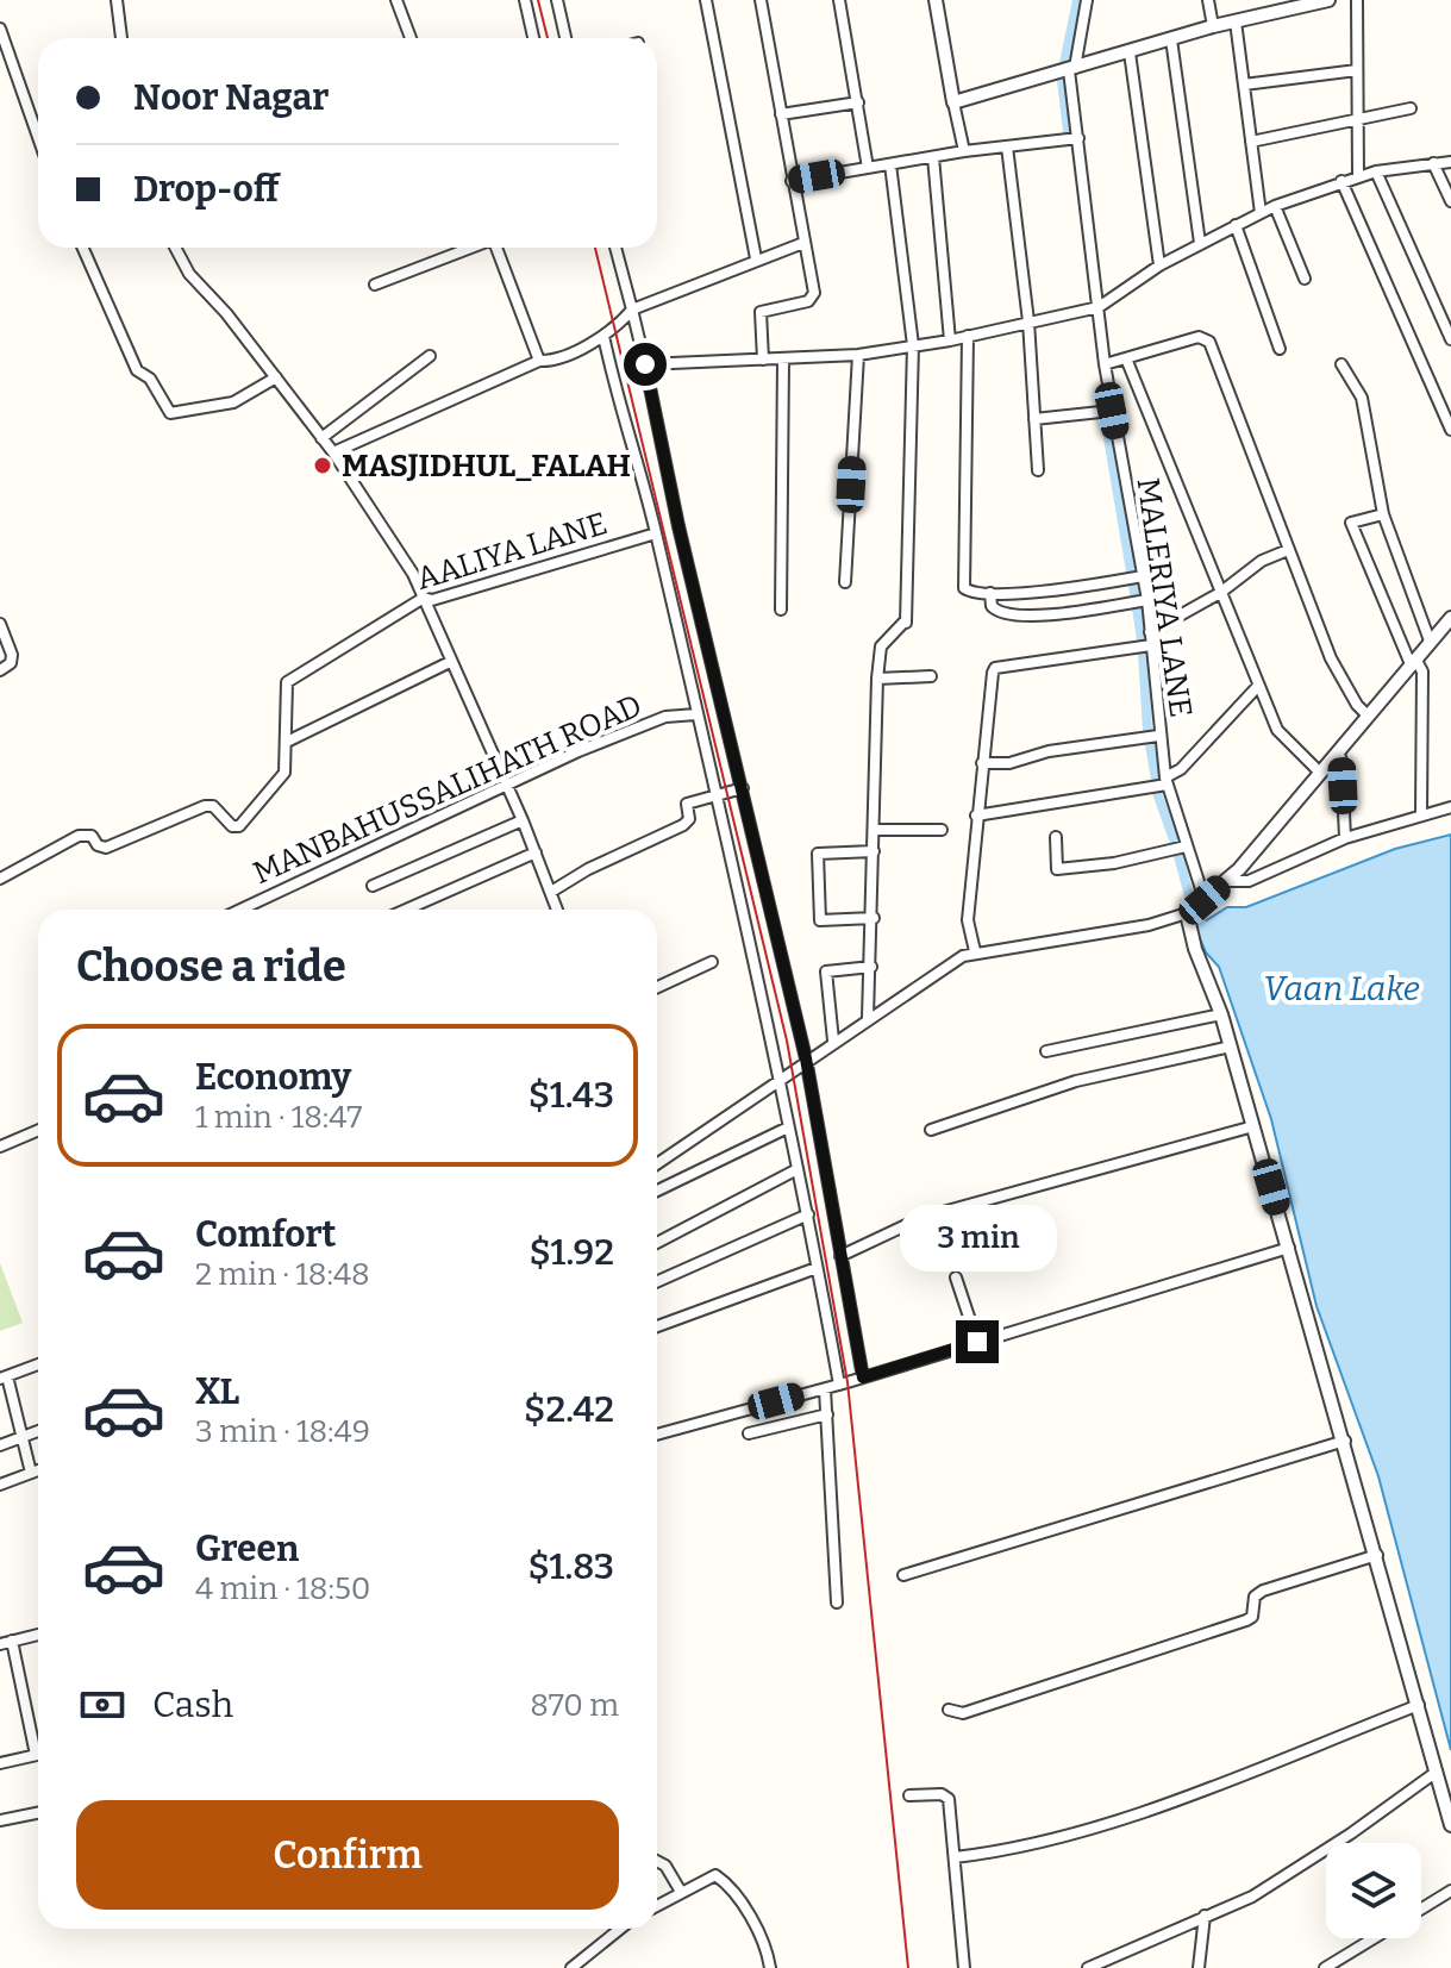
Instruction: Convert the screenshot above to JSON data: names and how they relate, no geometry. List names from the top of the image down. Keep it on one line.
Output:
{"streets":{"street":["AALIYA LANE","MALERIYA LANE","MANBAHUSSALIHATH ROAD"]},"water":["Vaan Lake"],"places":["MASJIDHUL_FALAH"],"page":{"banner":["Noor Nagar","Drop-off"],"heading":"Choose a ride","list":[{"name":"Economy","note":"1 min · 18:47","value":"$1.43"},{"name":"Comfort","note":"2 min · 18:48","value":"$1.92"},{"name":"XL","note":"3 min · 18:49","value":"$2.42"},{"name":"Green","note":"4 min · 18:50","value":"$1.83"}],"bubble":"3 min","pay":["Cash","870 m"],"buttons":"Confirm"}}
